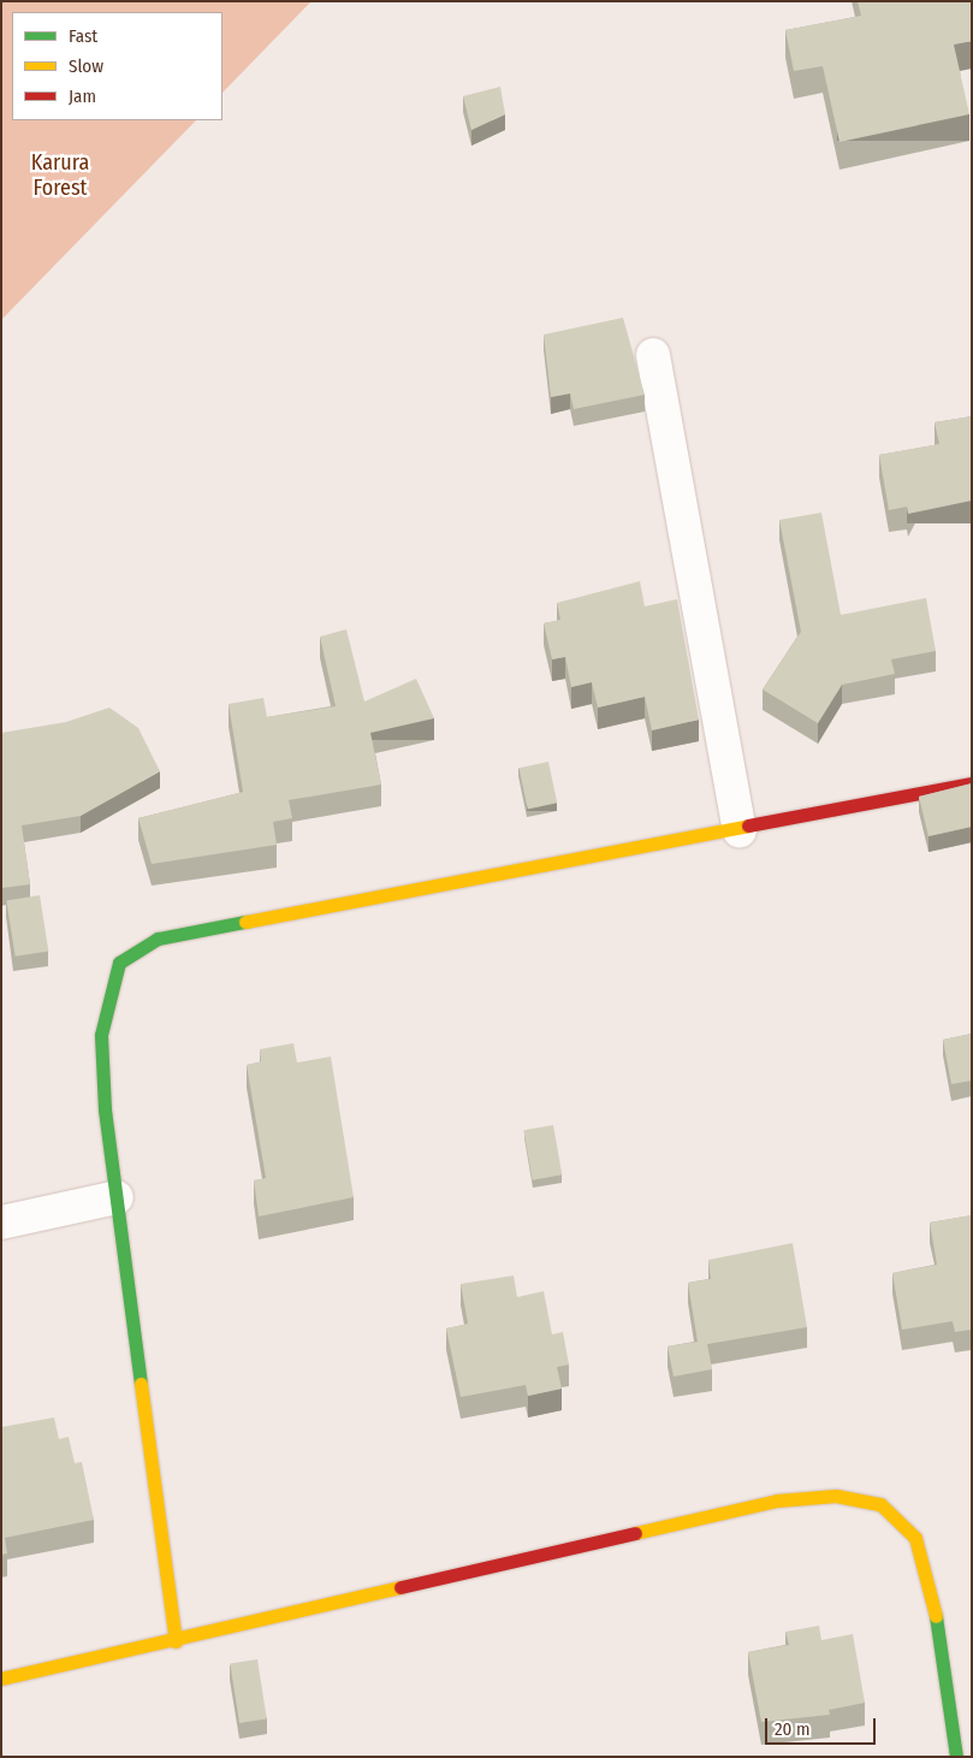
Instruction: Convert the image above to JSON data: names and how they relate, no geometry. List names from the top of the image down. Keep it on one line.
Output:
{"parks":["Karura Forest"],"legend":["Fast","Slow","Jam"],"scale_bar":"20 m"}
